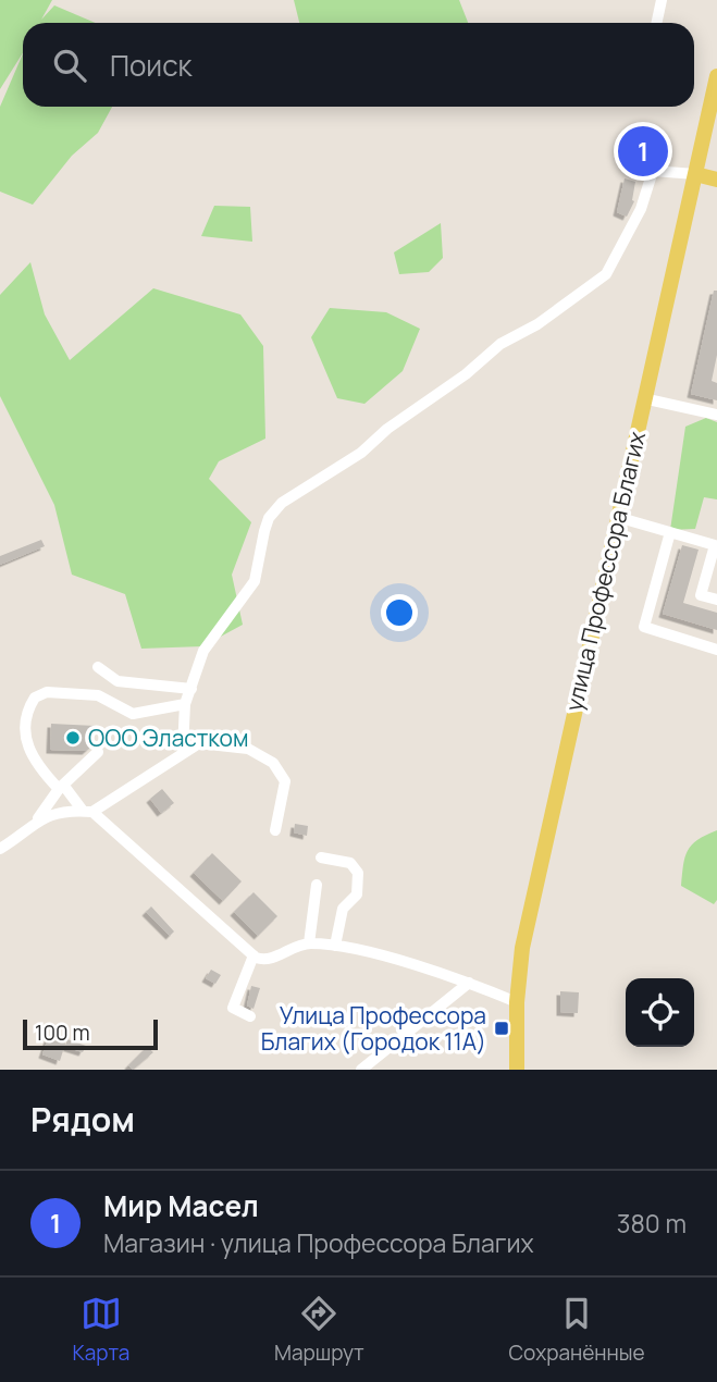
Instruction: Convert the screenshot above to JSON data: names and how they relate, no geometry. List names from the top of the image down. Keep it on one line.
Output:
{"streets":{"main road":["улица Профессора Благих"]},"places":{"other":["ООО Эластком"],"transit":["Улица Профессора Благих (Городок 11А)"]},"scale_bar":"100 m","page":{"search":"Поиск","pins":"1","scale":"100 m","heading":"Рядом","list":[{"mark":"1","name":"Мир Масел","note":"Магазин · улица Профессора Благих","value":"380 m"}],"nav":["Карта","Маршрут","Сохранённые"]}}
